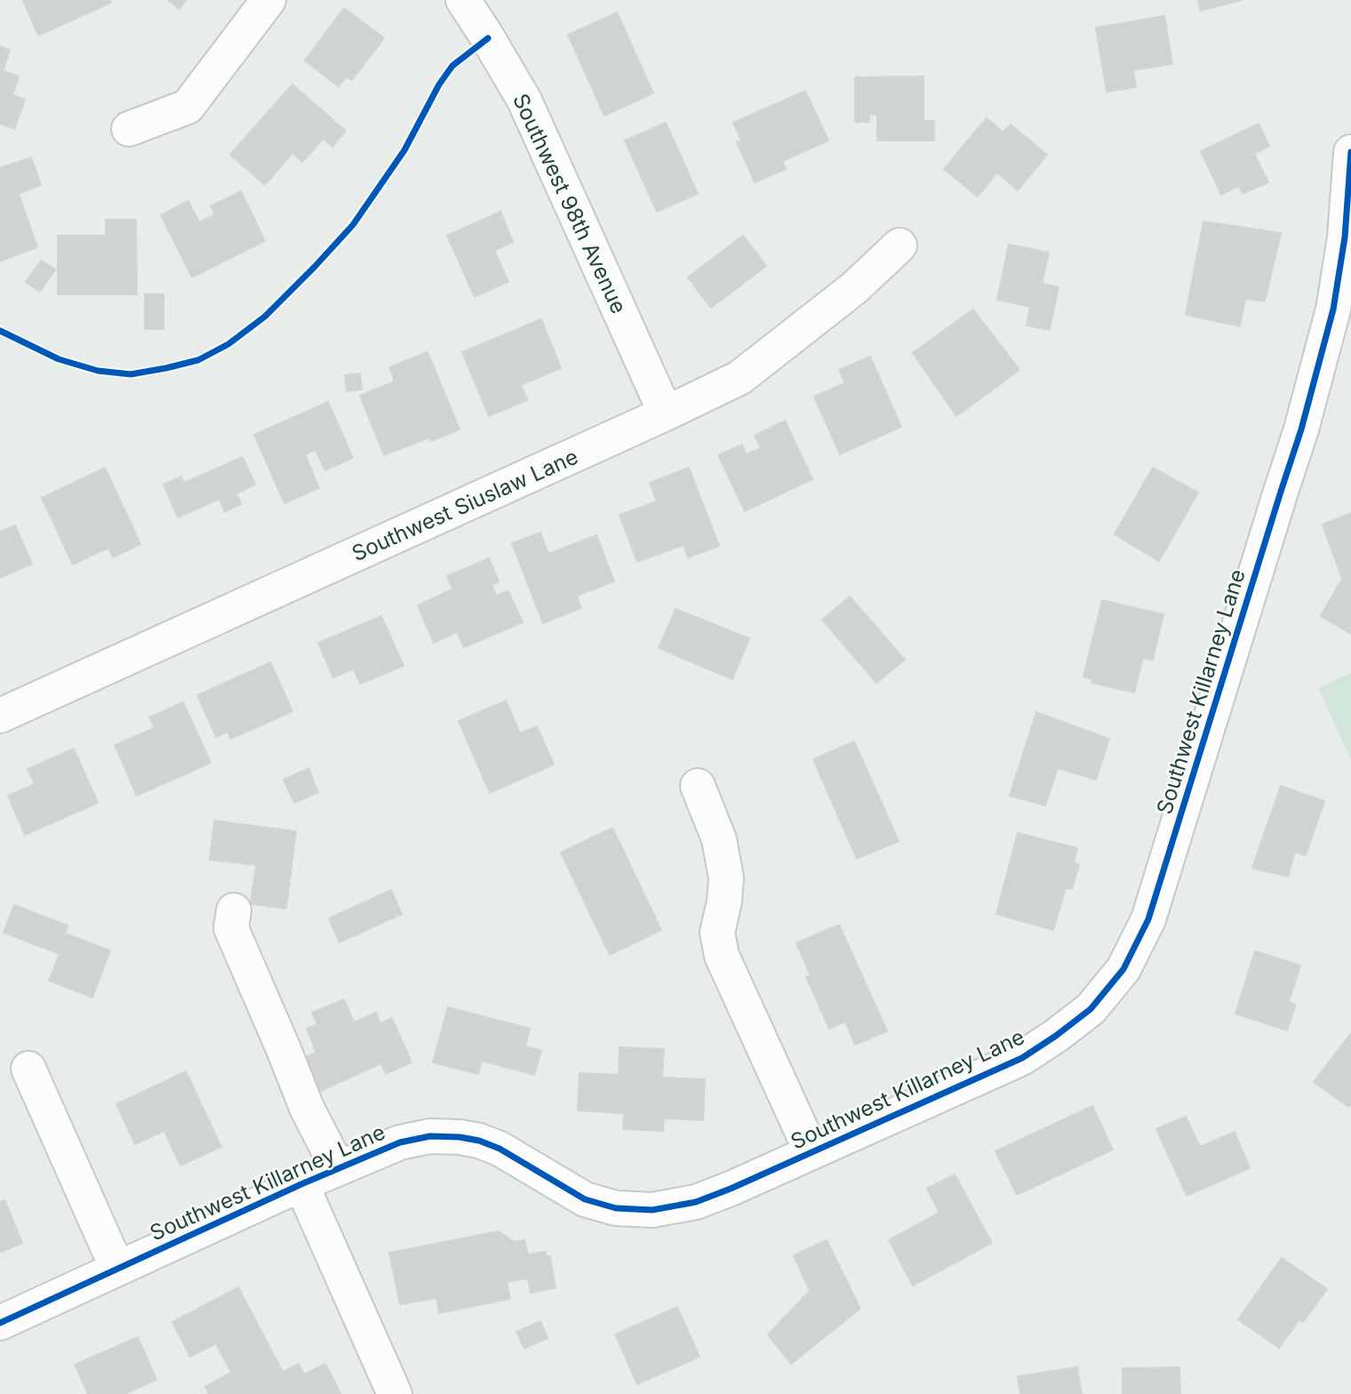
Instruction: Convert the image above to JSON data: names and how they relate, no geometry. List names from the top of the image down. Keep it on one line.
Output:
{"streets":{"street":["Southwest 98th Avenue","Southwest Siuslaw Lane","Southwest Killarney Lane"]},"crossings":[["Southwest 98th Avenue","Southwest Siuslaw Lane"]]}
